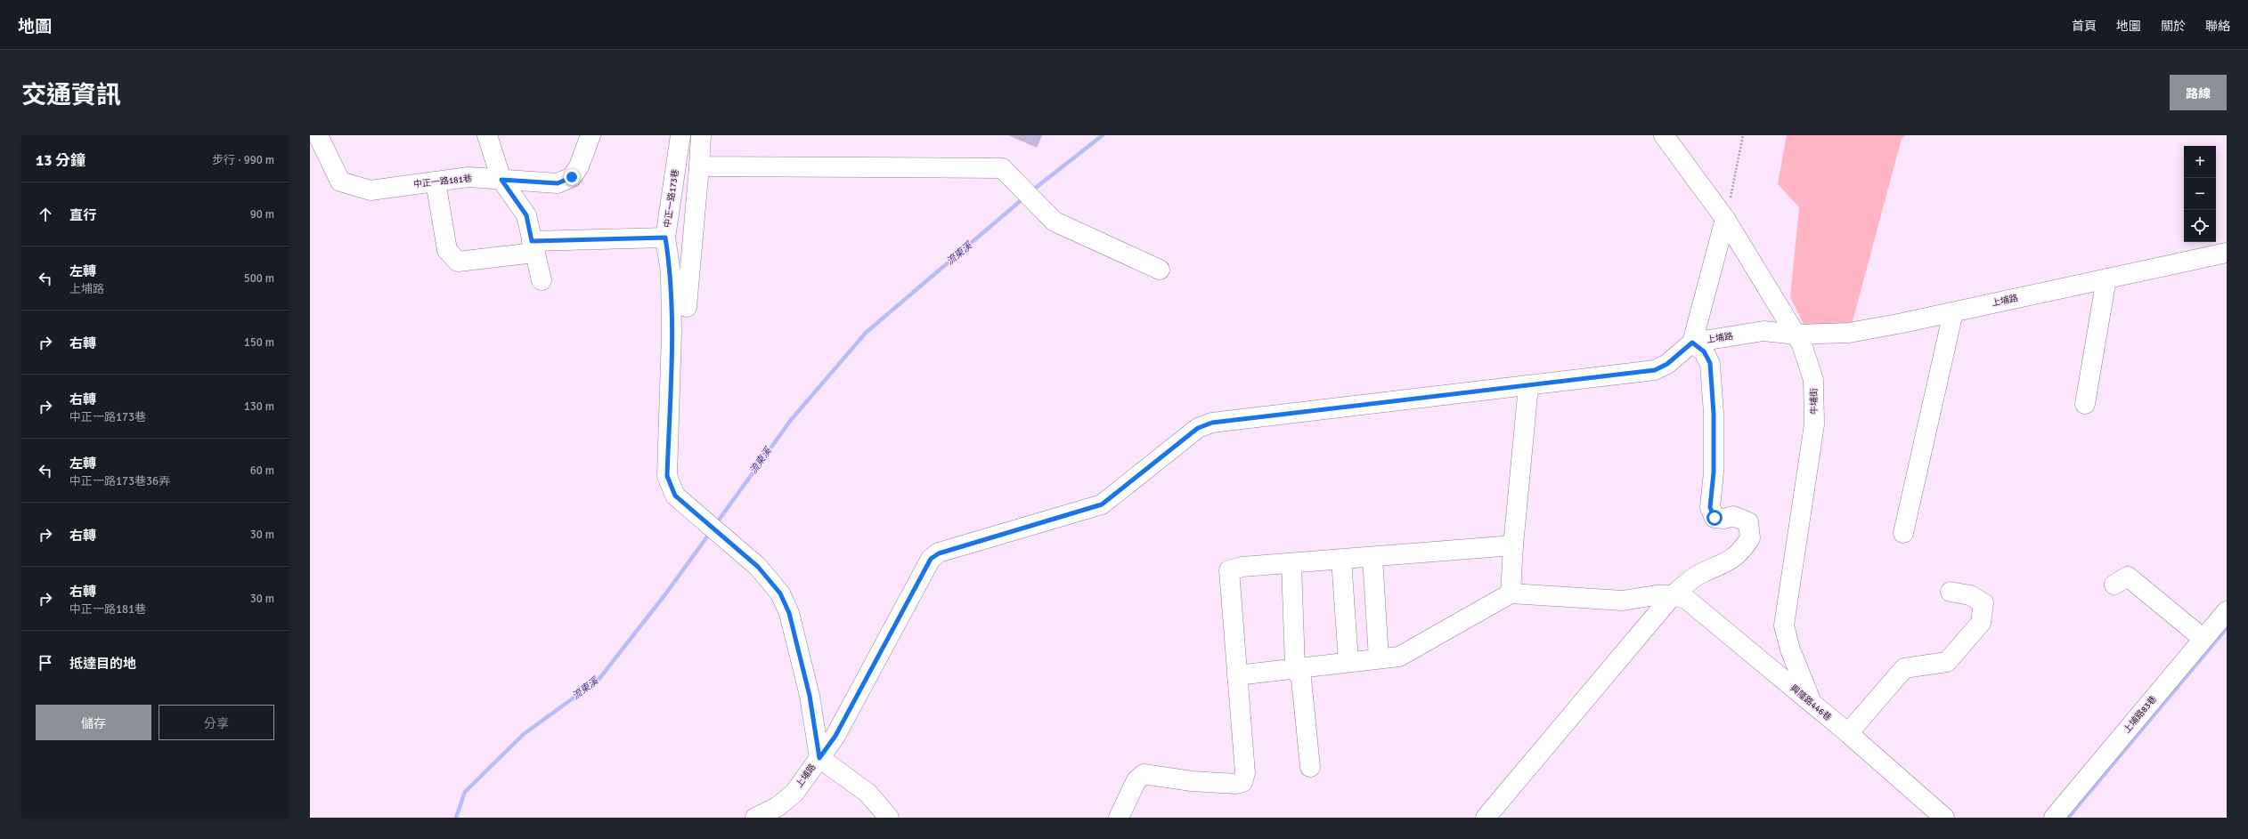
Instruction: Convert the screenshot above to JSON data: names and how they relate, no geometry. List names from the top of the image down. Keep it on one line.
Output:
{"streets":{"street":["中正一路181巷","中正一路173巷","上埔路","牛埔街","興隆路446巷","上埔路83巷"]},"crossings":[["中正一路173巷","上埔路"],["上埔路","牛埔街"],["牛埔街","興隆路446巷"]],"water":["流東溪"],"page":{"header":"地圖","nav":["首頁","地圖","關於","聯絡"],"title":"交通資訊","buttons":["路線",["儲存","分享"]],"heading":["13 分鐘","步行 · 990 m"],"map_buttons":["+","−"],"list":[["直行","90 m"],["左轉","上埔路","500 m"],["右轉","150 m"],["右轉","中正一路173巷","130 m"],["左轉","中正一路173巷36弄","60 m"],["右轉","30 m"],["右轉","中正一路181巷","30 m"],"抵達目的地"]}}
